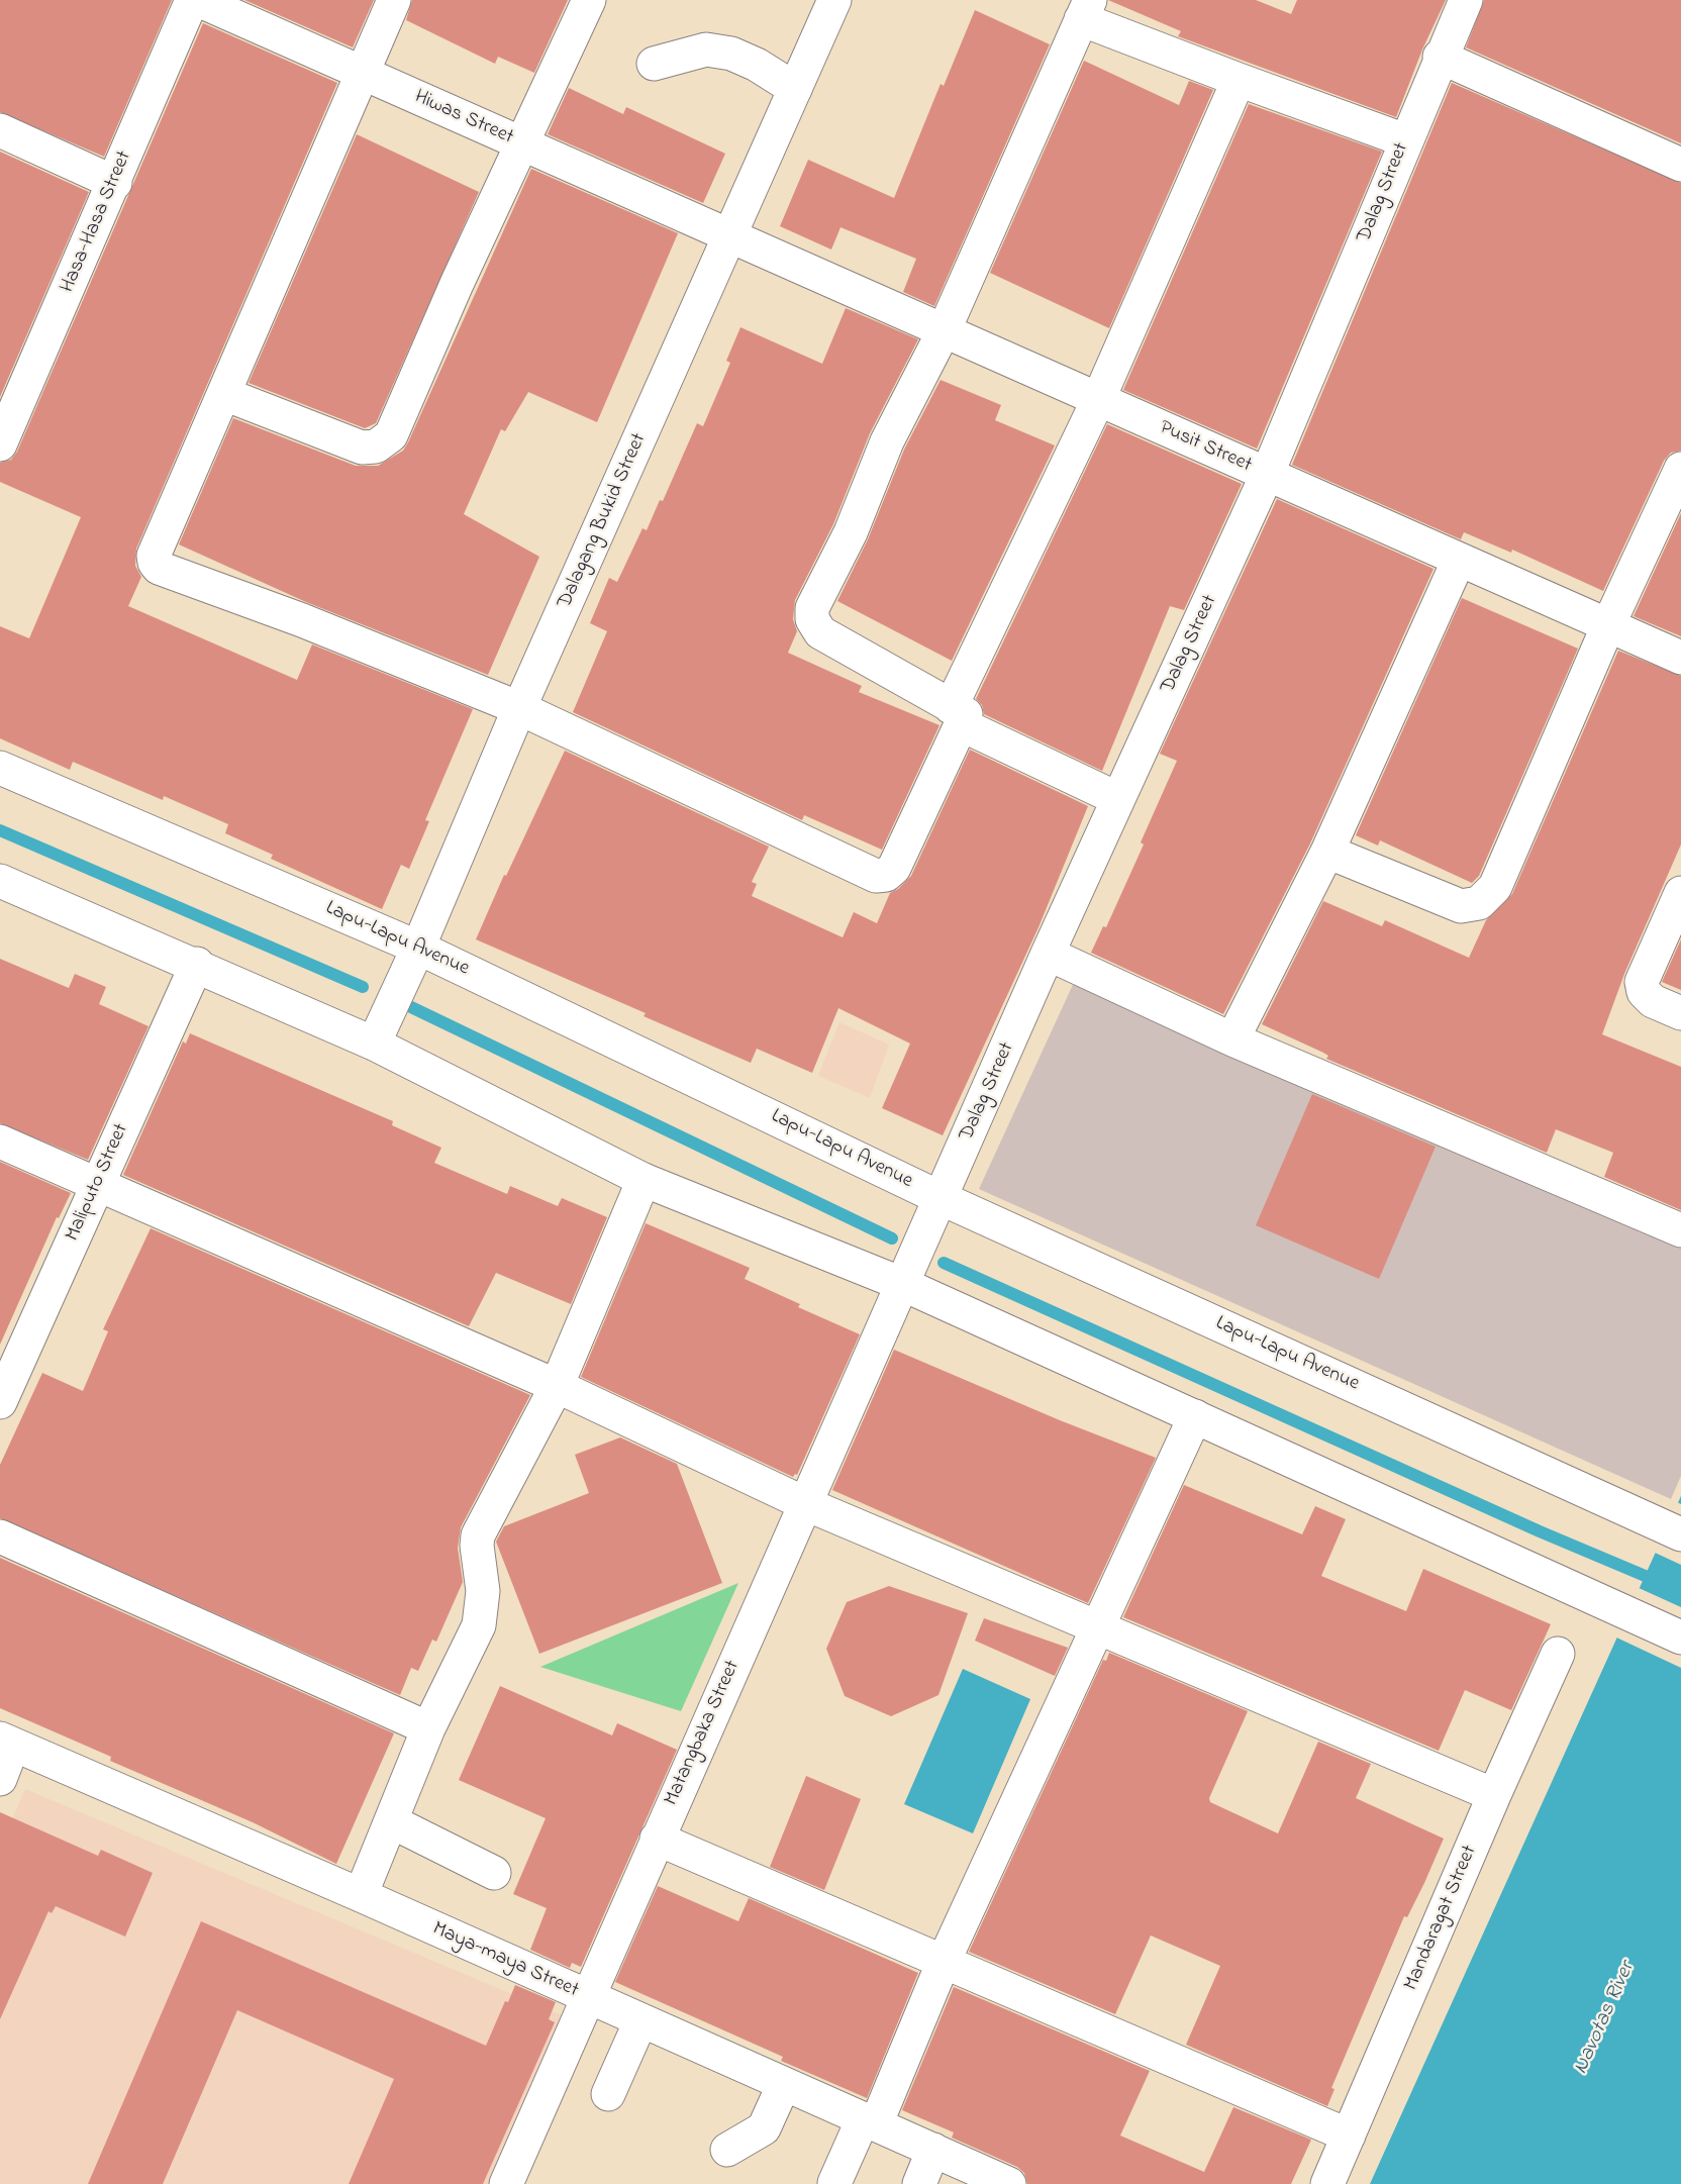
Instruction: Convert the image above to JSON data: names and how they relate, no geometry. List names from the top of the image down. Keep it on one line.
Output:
{"streets":{"street":["Hiwas Street","Dalag Street","Hasa-Hasa Street","Pusit Street","Dalagang Bukid Street","Lapu-Lapu Avenue","Maliputo Street","Matangbaka Street","Mandaragat Street","Maya-maya Street"]},"crossings":[["Hiwas Street","Pusit Street"],["Hiwas Street","Dalagang Bukid Street"],["Dalag Street","Pusit Street"],["Dalag Street","Lapu-Lapu Avenue"],["Dalag Street","Matangbaka Street"],["Pusit Street","Dalagang Bukid Street"],["Dalagang Bukid Street","Lapu-Lapu Avenue"],["Matangbaka Street","Maya-maya Street"]],"water":["Navotas River"]}
